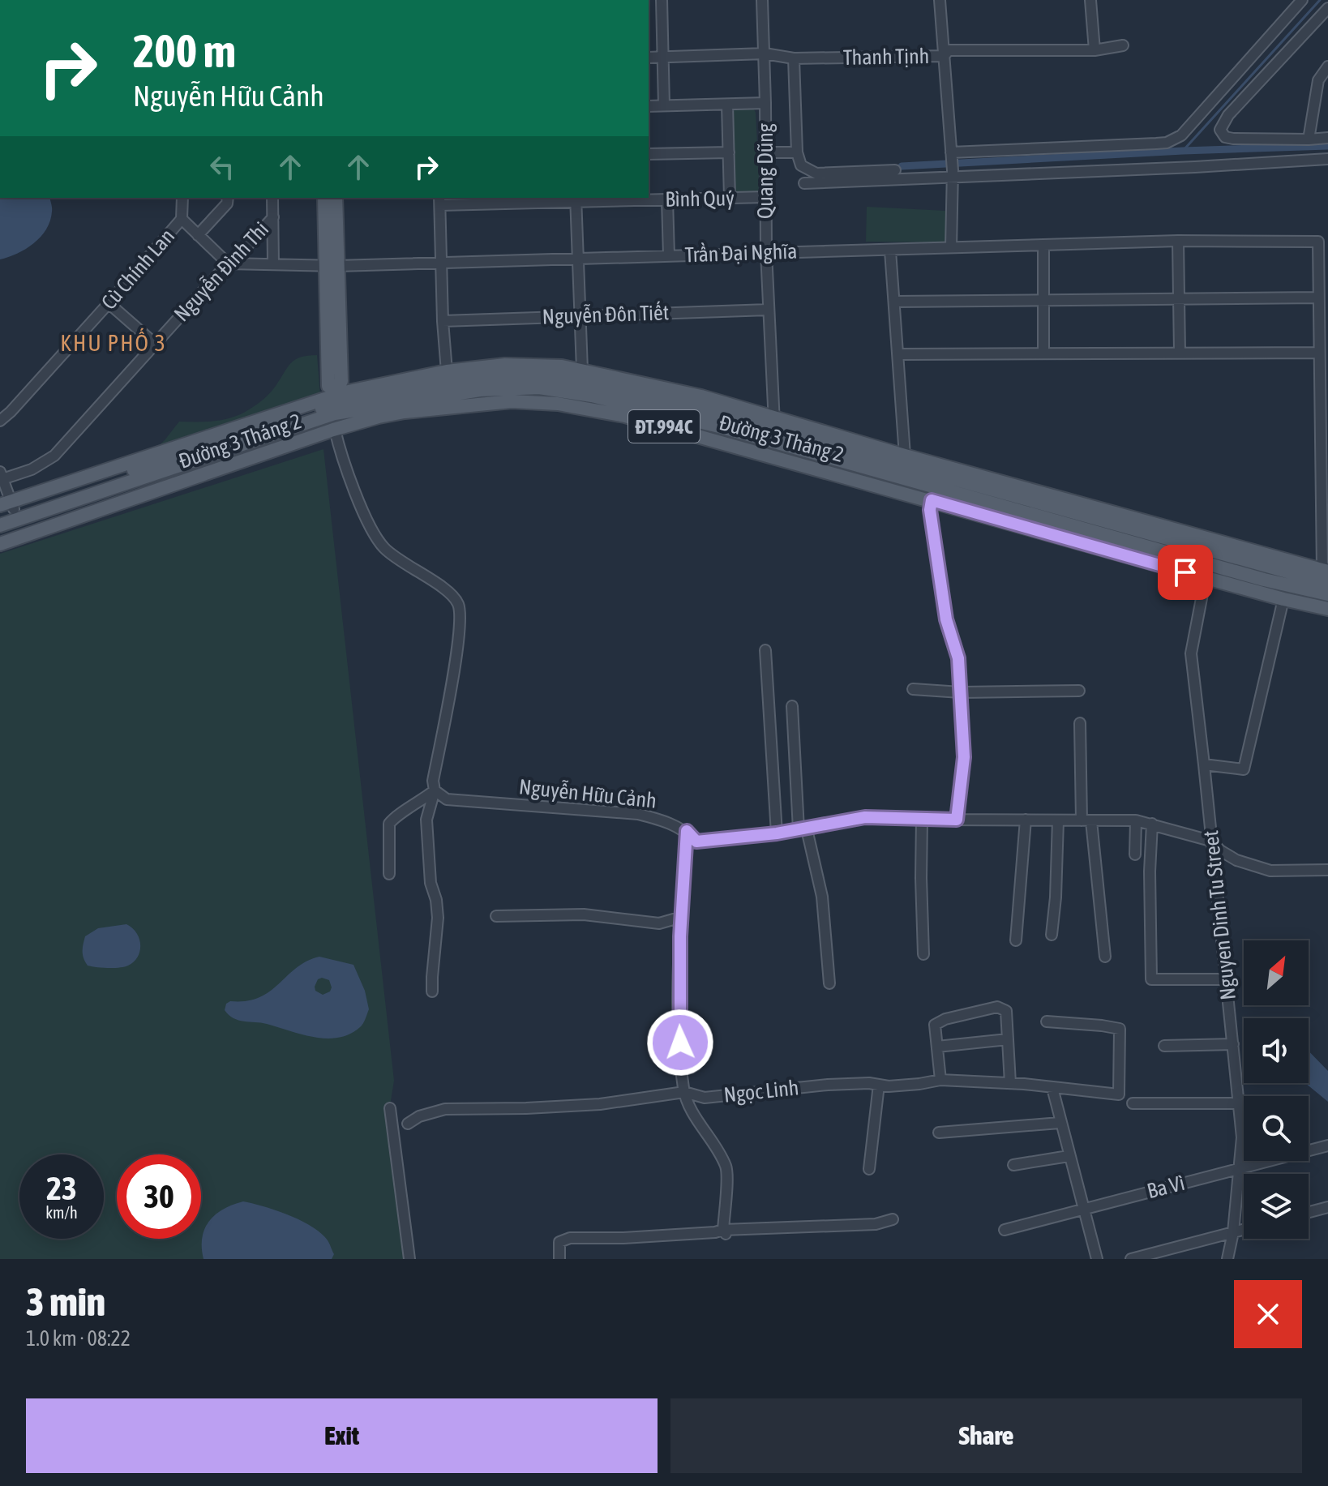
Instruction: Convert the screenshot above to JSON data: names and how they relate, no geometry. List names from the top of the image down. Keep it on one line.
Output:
{"streets":{"main road":["ĐT.994C","Đường 3 Tháng 2"],"street":["Thanh Tịnh","Quang Dũng","Bình Quý","Trần Đại Nghĩa","Cù Chính Lan","Nguyễn Đình Thi","Nguyễn Đôn Tiết","Nguyễn Hữu Cảnh","Nguyen Dinh Tu Street","Ngọc Linh","Ba Vì"]},"crossings":[["Thanh Tịnh","Quang Dũng"],["Quang Dũng","Bình Quý"],["Quang Dũng","Trần Đại Nghĩa"],["Quang Dũng","Nguyễn Đôn Tiết"],["Quang Dũng","Đường 3 Tháng 2"],["Trần Đại Nghĩa","Nguyễn Đình Thi"],["Đường 3 Tháng 2","Nguyen Dinh Tu Street"],["Nguyễn Hữu Cảnh","Nguyen Dinh Tu Street"],["Nguyen Dinh Tu Street","Ba Vì"]],"districts":["KHU PHỐ 3"],"north":"top right","page":{"turn":["200 m","Nguyễn Hữu Cảnh"],"speed":"23 km/h","limit":"30","heading":["3 min","1.0 km · 08:22"],"buttons":["Exit","Share"]}}
